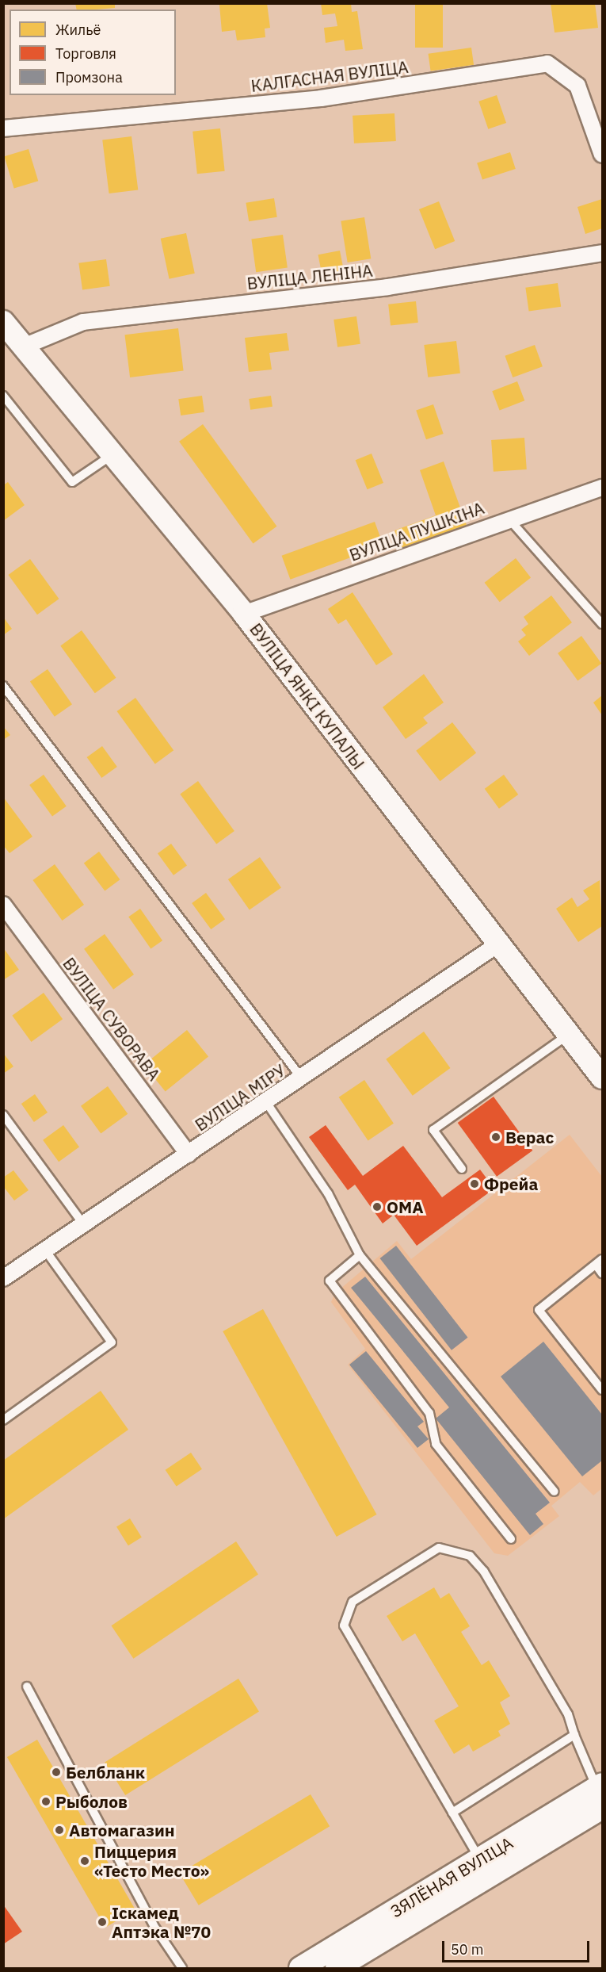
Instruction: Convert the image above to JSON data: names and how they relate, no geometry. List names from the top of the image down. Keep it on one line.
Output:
{"streets":{"street":["КАЛГАСНАЯ ВУЛІЦА","ВУЛІЦА ЛЕНІНА","ВУЛІЦА ПУШКІНА","ВУЛІЦА ЯНКІ КУПАЛЫ","ВУЛІЦА СУВОРАВА","ВУЛІЦА МІРУ","ЗЯЛЁНАЯ ВУЛІЦА"]},"crossings":[["ВУЛІЦА ЛЕНІНА","ВУЛІЦА ЯНКІ КУПАЛЫ"],["ВУЛІЦА ПУШКІНА","ВУЛІЦА ЯНКІ КУПАЛЫ"],["ВУЛІЦА ЯНКІ КУПАЛЫ","ВУЛІЦА МІРУ"],["ВУЛІЦА СУВОРАВА","ВУЛІЦА МІРУ"]],"places":["Верас","Фрейа","ОМА","Белбланк","Рыболов","Автомагазин","Пиццерия «Тесто Место»","Іскамед Аптэка №70"],"legend":["Жильё","Торговля","Промзона"],"scale_bar":"50 m"}
